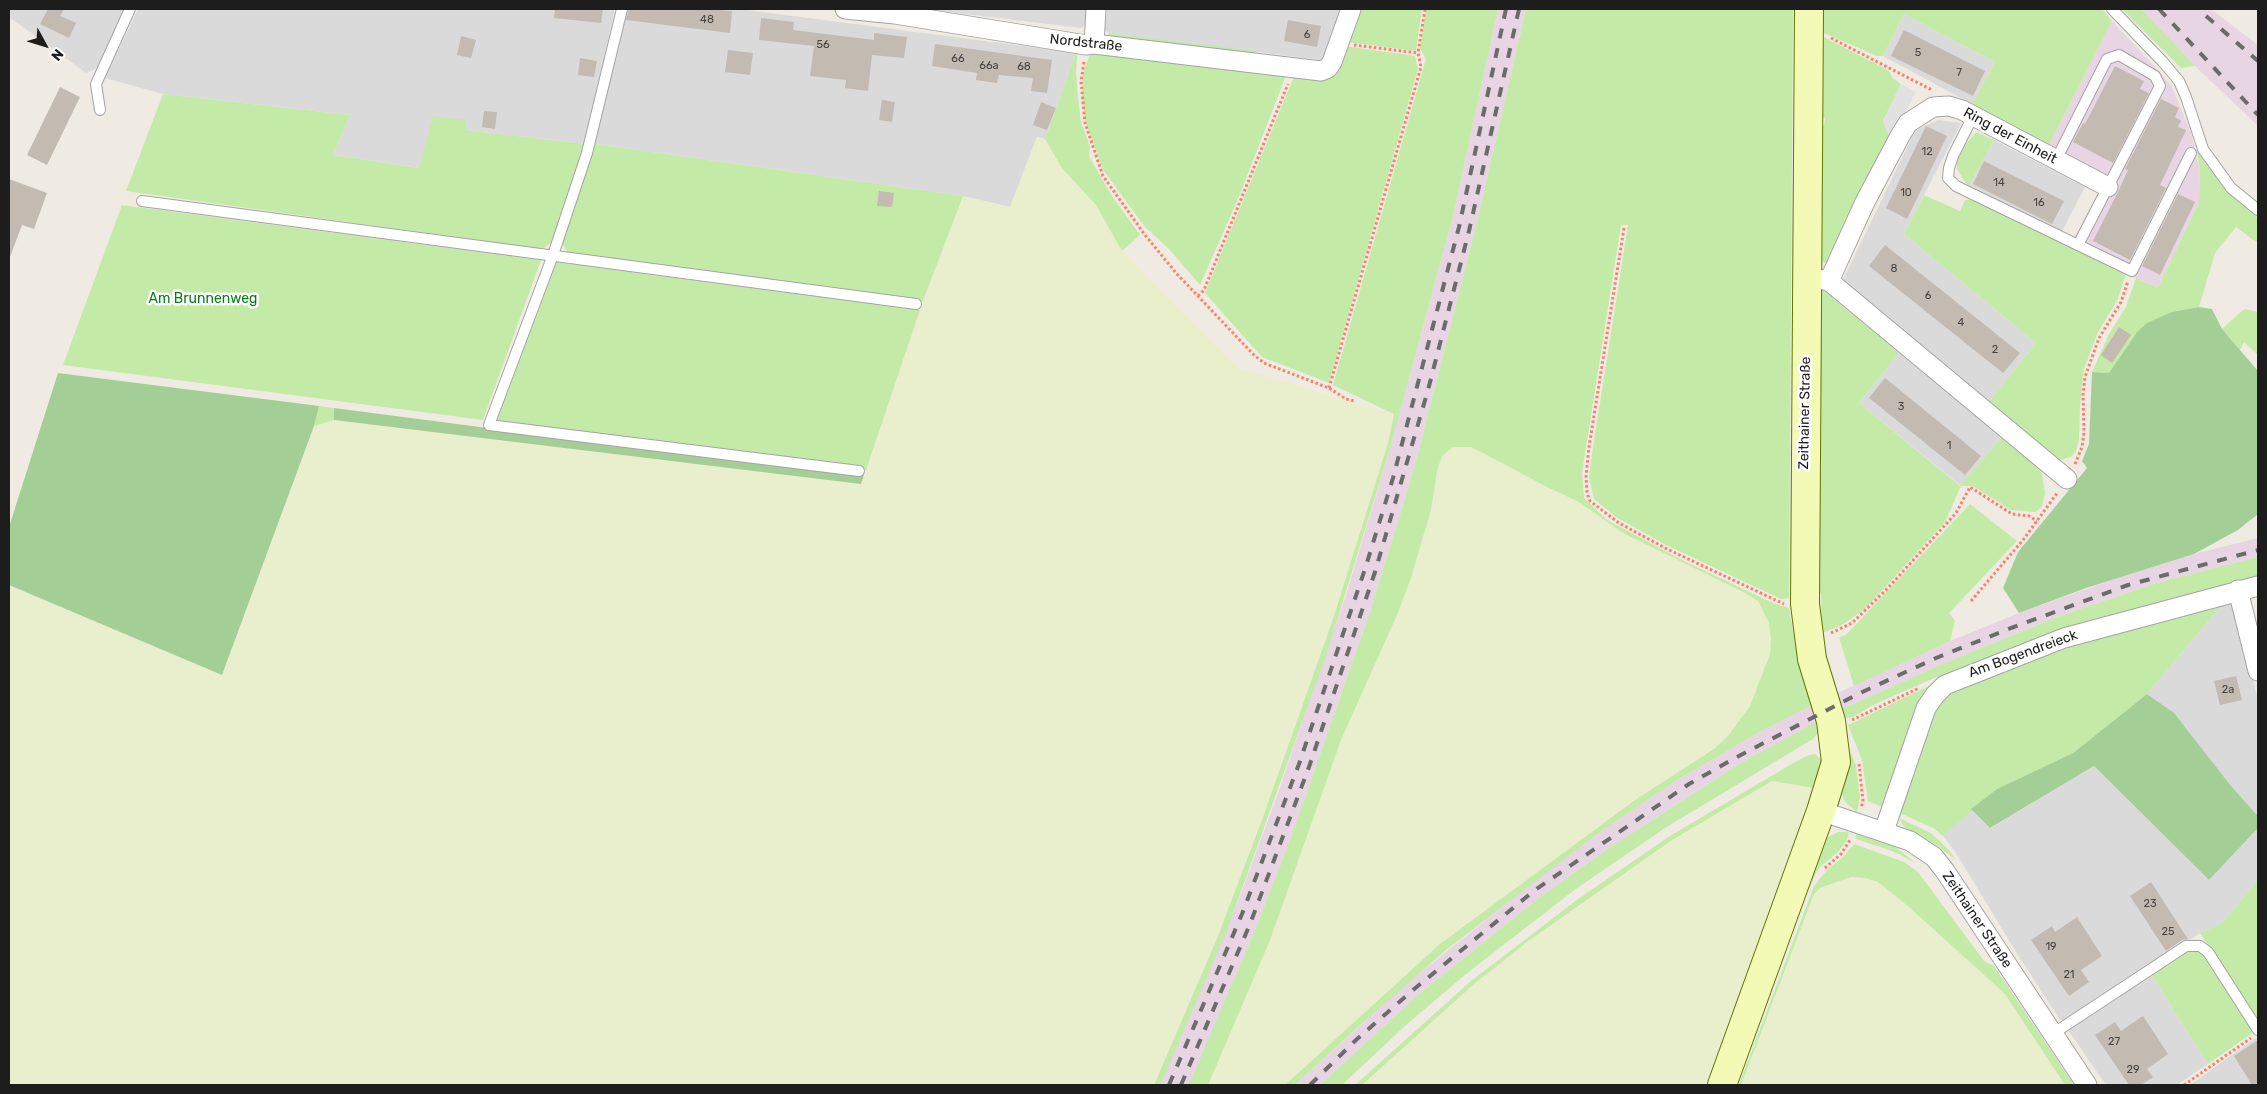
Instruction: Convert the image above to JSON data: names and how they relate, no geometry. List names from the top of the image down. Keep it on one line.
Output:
{"streets":{"street":["Nordstraße","Ring der Einheit","Zeithainer Straße","Am Bogendreieck"]},"crossings":[["Zeithainer Straße","Am Bogendreieck"]],"parks":["Am Brunnenweg"],"house_numbers":["48","6","56","5","66","66a","68","7","12","14","10","16","8","6","4","2","3","1","2a","23","25","19","21","27","29"],"north":"bottom right"}
